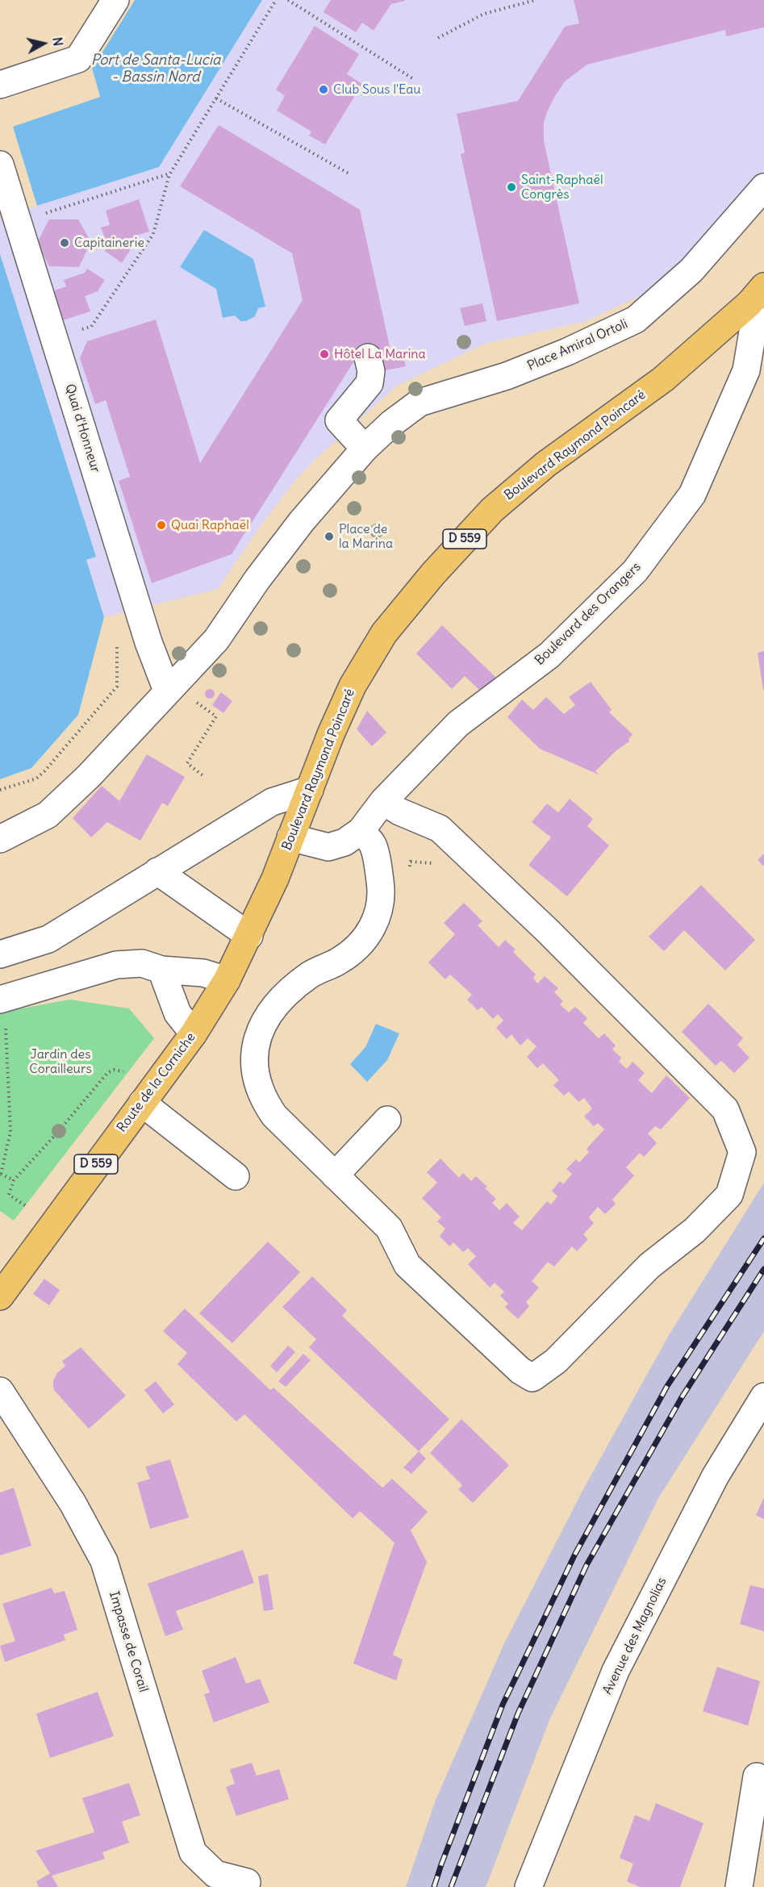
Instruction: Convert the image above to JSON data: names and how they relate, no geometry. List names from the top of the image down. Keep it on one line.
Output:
{"streets":{"main road":["Boulevard Raymond Poincaré","D 559","Route de la Corniche"],"street":["Place Amiral Ortoli","Quai d'Honneur","Boulevard des Orangers","Avenue des Magnolias","Impasse de Corail"]},"crossings":[["Boulevard Raymond Poincaré","Boulevard des Orangers"],["Boulevard Raymond Poincaré","Route de la Corniche"]],"water":["Port de Santa-Lucia - Bassin Nord"],"parks":["Jardin des Corailleurs"],"places":["Club Sous l'Eau","Saint-Raphaël Congrès","Capitainerie","Hôtel La Marina","Quai Raphaël","Place de la Marina"],"north":"right"}
